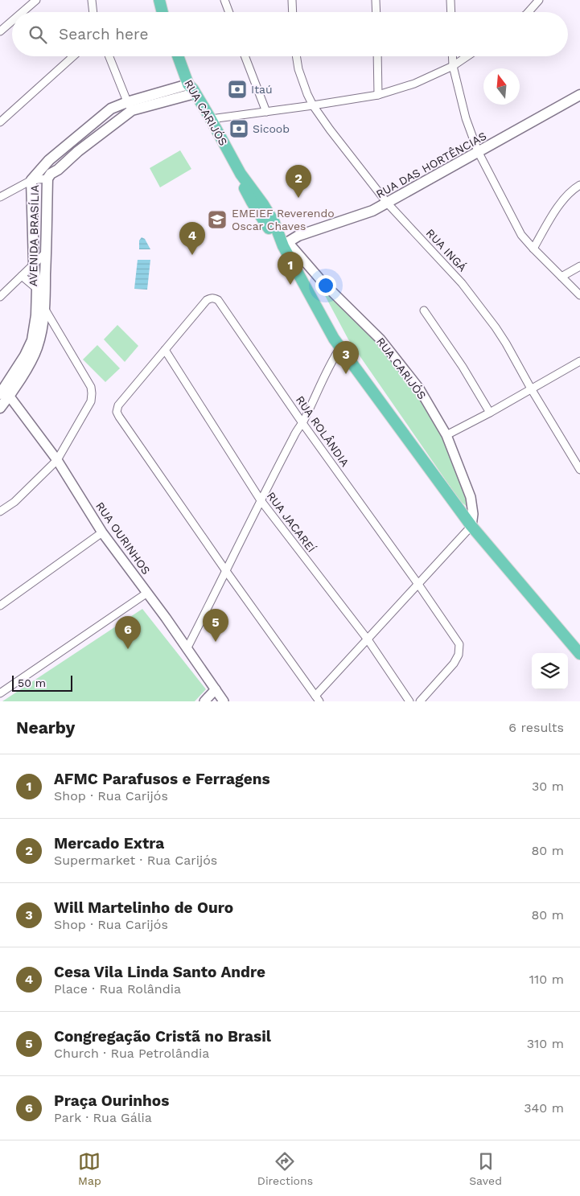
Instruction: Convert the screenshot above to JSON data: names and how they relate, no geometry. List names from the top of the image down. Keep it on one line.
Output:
{"streets":{"main road":["RUA CARIJÓS","RUA DAS HORTÊNCIAS","AVENIDA BRASÍLIA"],"street":["RUA INGÁ","RUA ROLÂNDIA","RUA JACAREÍ","RUA OURINHOS"]},"crossings":[["RUA CARIJÓS","RUA DAS HORTÊNCIAS"],["RUA CARIJÓS","AVENIDA BRASÍLIA"],["RUA DAS HORTÊNCIAS","RUA INGÁ"],["AVENIDA BRASÍLIA","RUA OURINHOS"],["RUA ROLÂNDIA","RUA JACAREÍ"]],"places":{"bank":["Itaú","Sicoob"],"school or university":["EMEIEF Reverendo Oscar Chaves"]},"scale_bar":"50 m","north":"top","page":{"search":"Search here","pins":["2","4","1","3","5","6"],"scale":"50 m","heading":["Nearby","6 results"],"list":[{"mark":"1","name":"AFMC Parafusos e Ferragens","note":"Shop · Rua Carijós","value":"30 m"},{"mark":"2","name":"Mercado Extra","note":"Supermarket · Rua Carijós","value":"80 m"},{"mark":"3","name":"Will Martelinho de Ouro","note":"Shop · Rua Carijós","value":"80 m"},{"mark":"4","name":"Cesa Vila Linda Santo Andre","note":"Place · Rua Rolândia","value":"110 m"},{"mark":"5","name":"Congregação Cristã no Brasil","note":"Church · Rua Petrolândia","value":"310 m"},{"mark":"6","name":"Praça Ourinhos","note":"Park · Rua Gália","value":"340 m"}],"nav":["Map","Directions","Saved"]}}
